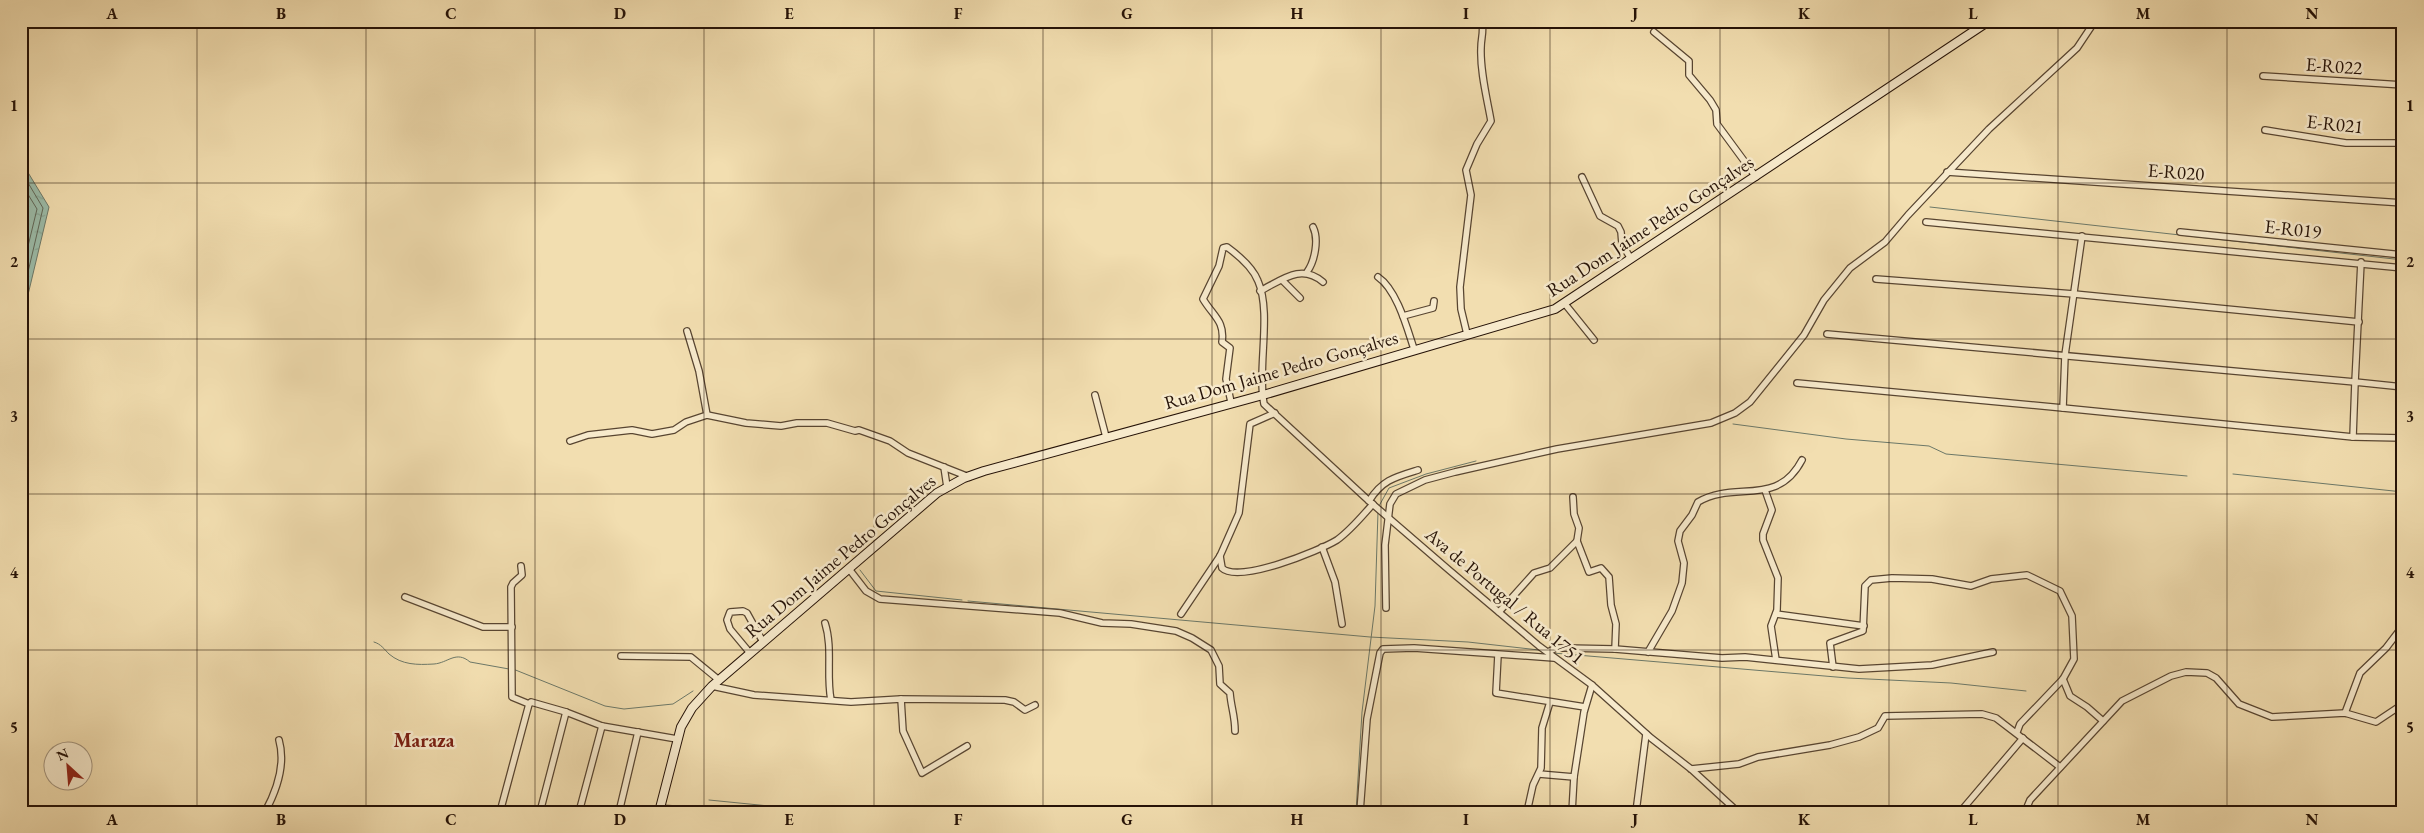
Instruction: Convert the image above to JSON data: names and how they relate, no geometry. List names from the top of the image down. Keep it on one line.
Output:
{"streets":{"main road":["Rua Dom Jaime Pedro Gonçalves"],"street":["E-R022","E-R021","E-R020","E-R019","Ava de Portugal / Rua 1751"]},"crossings":[["Rua Dom Jaime Pedro Gonçalves","Ava de Portugal / Rua 1751"]],"districts":["Maraza"],"north":"top left","grid":{"columns":["A","B","C","D","E","F","G","H","I","J","K","L","M","N"],"rows":["1","2","3","4","5"]}}
